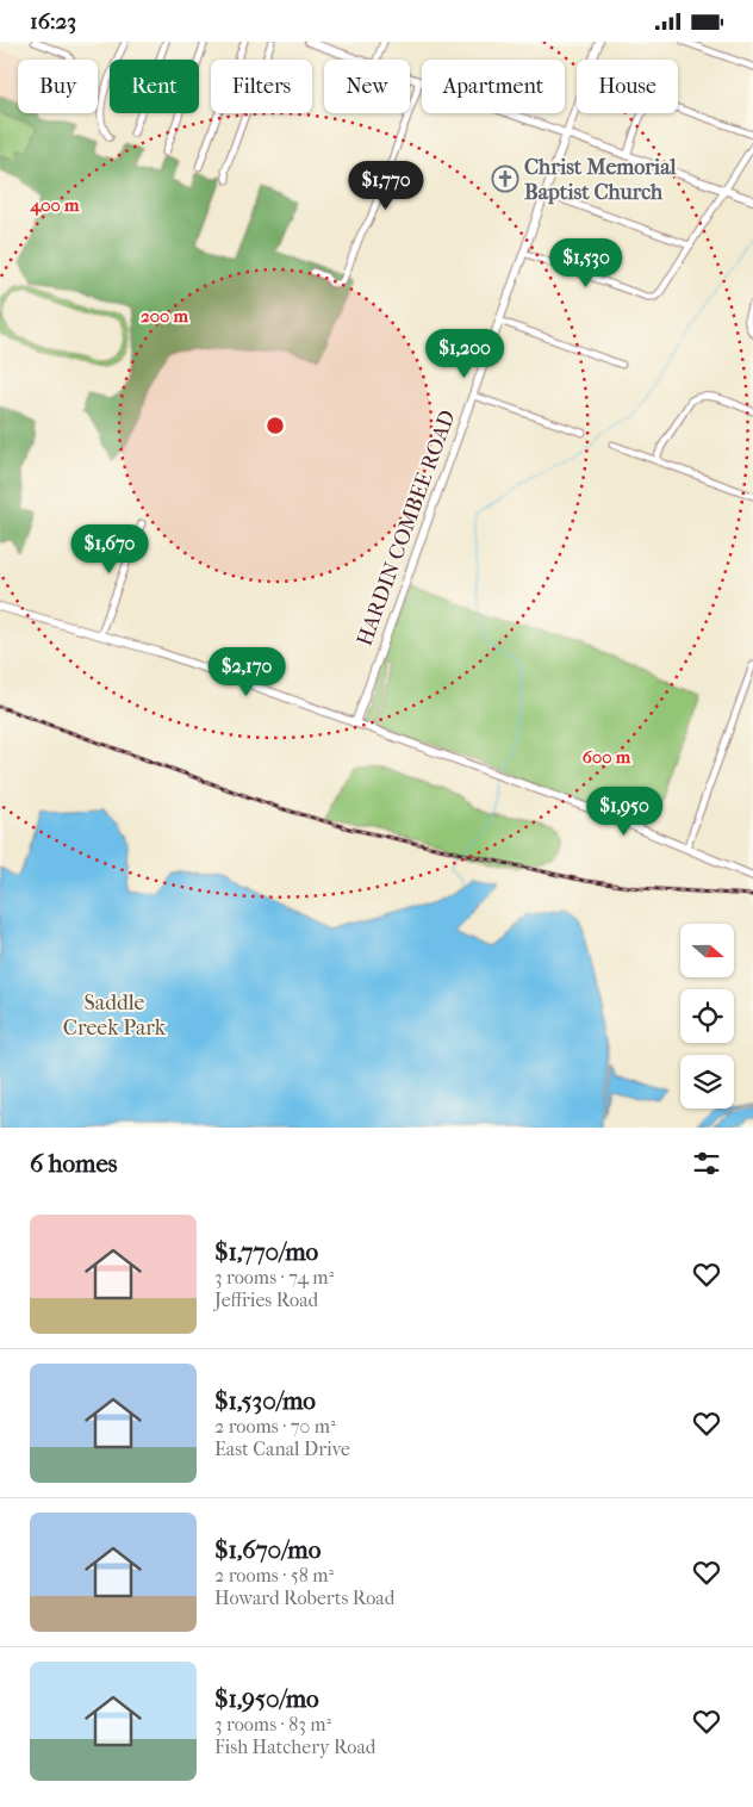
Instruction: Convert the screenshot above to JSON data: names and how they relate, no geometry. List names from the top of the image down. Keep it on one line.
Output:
{"streets":{"street":["HARDIN COMBEE ROAD"]},"parks":["Saddle Creek Park"],"places":{"church":["Christ Memorial Baptist Church"]},"north":"right","page":{"status":"16:23","chip":["Buy","Rent","Filters","New","Apartment","House"],"price":["$1,770","$1,530","$1,200","$1,670","$2,170","$1,950"],"heading":"6 homes","list":[{"name":"$1,770/mo","note":"3 rooms · 74 m² · Jeffries Road"},{"name":"$1,530/mo","note":"2 rooms · 70 m² · East Canal Drive"},{"name":"$1,670/mo","note":"2 rooms · 58 m² · Howard Roberts Road"},{"name":"$1,950/mo","note":"3 rooms · 83 m² · Fish Hatchery Road"}]},"rings":["400 m","200 m","600 m"]}
